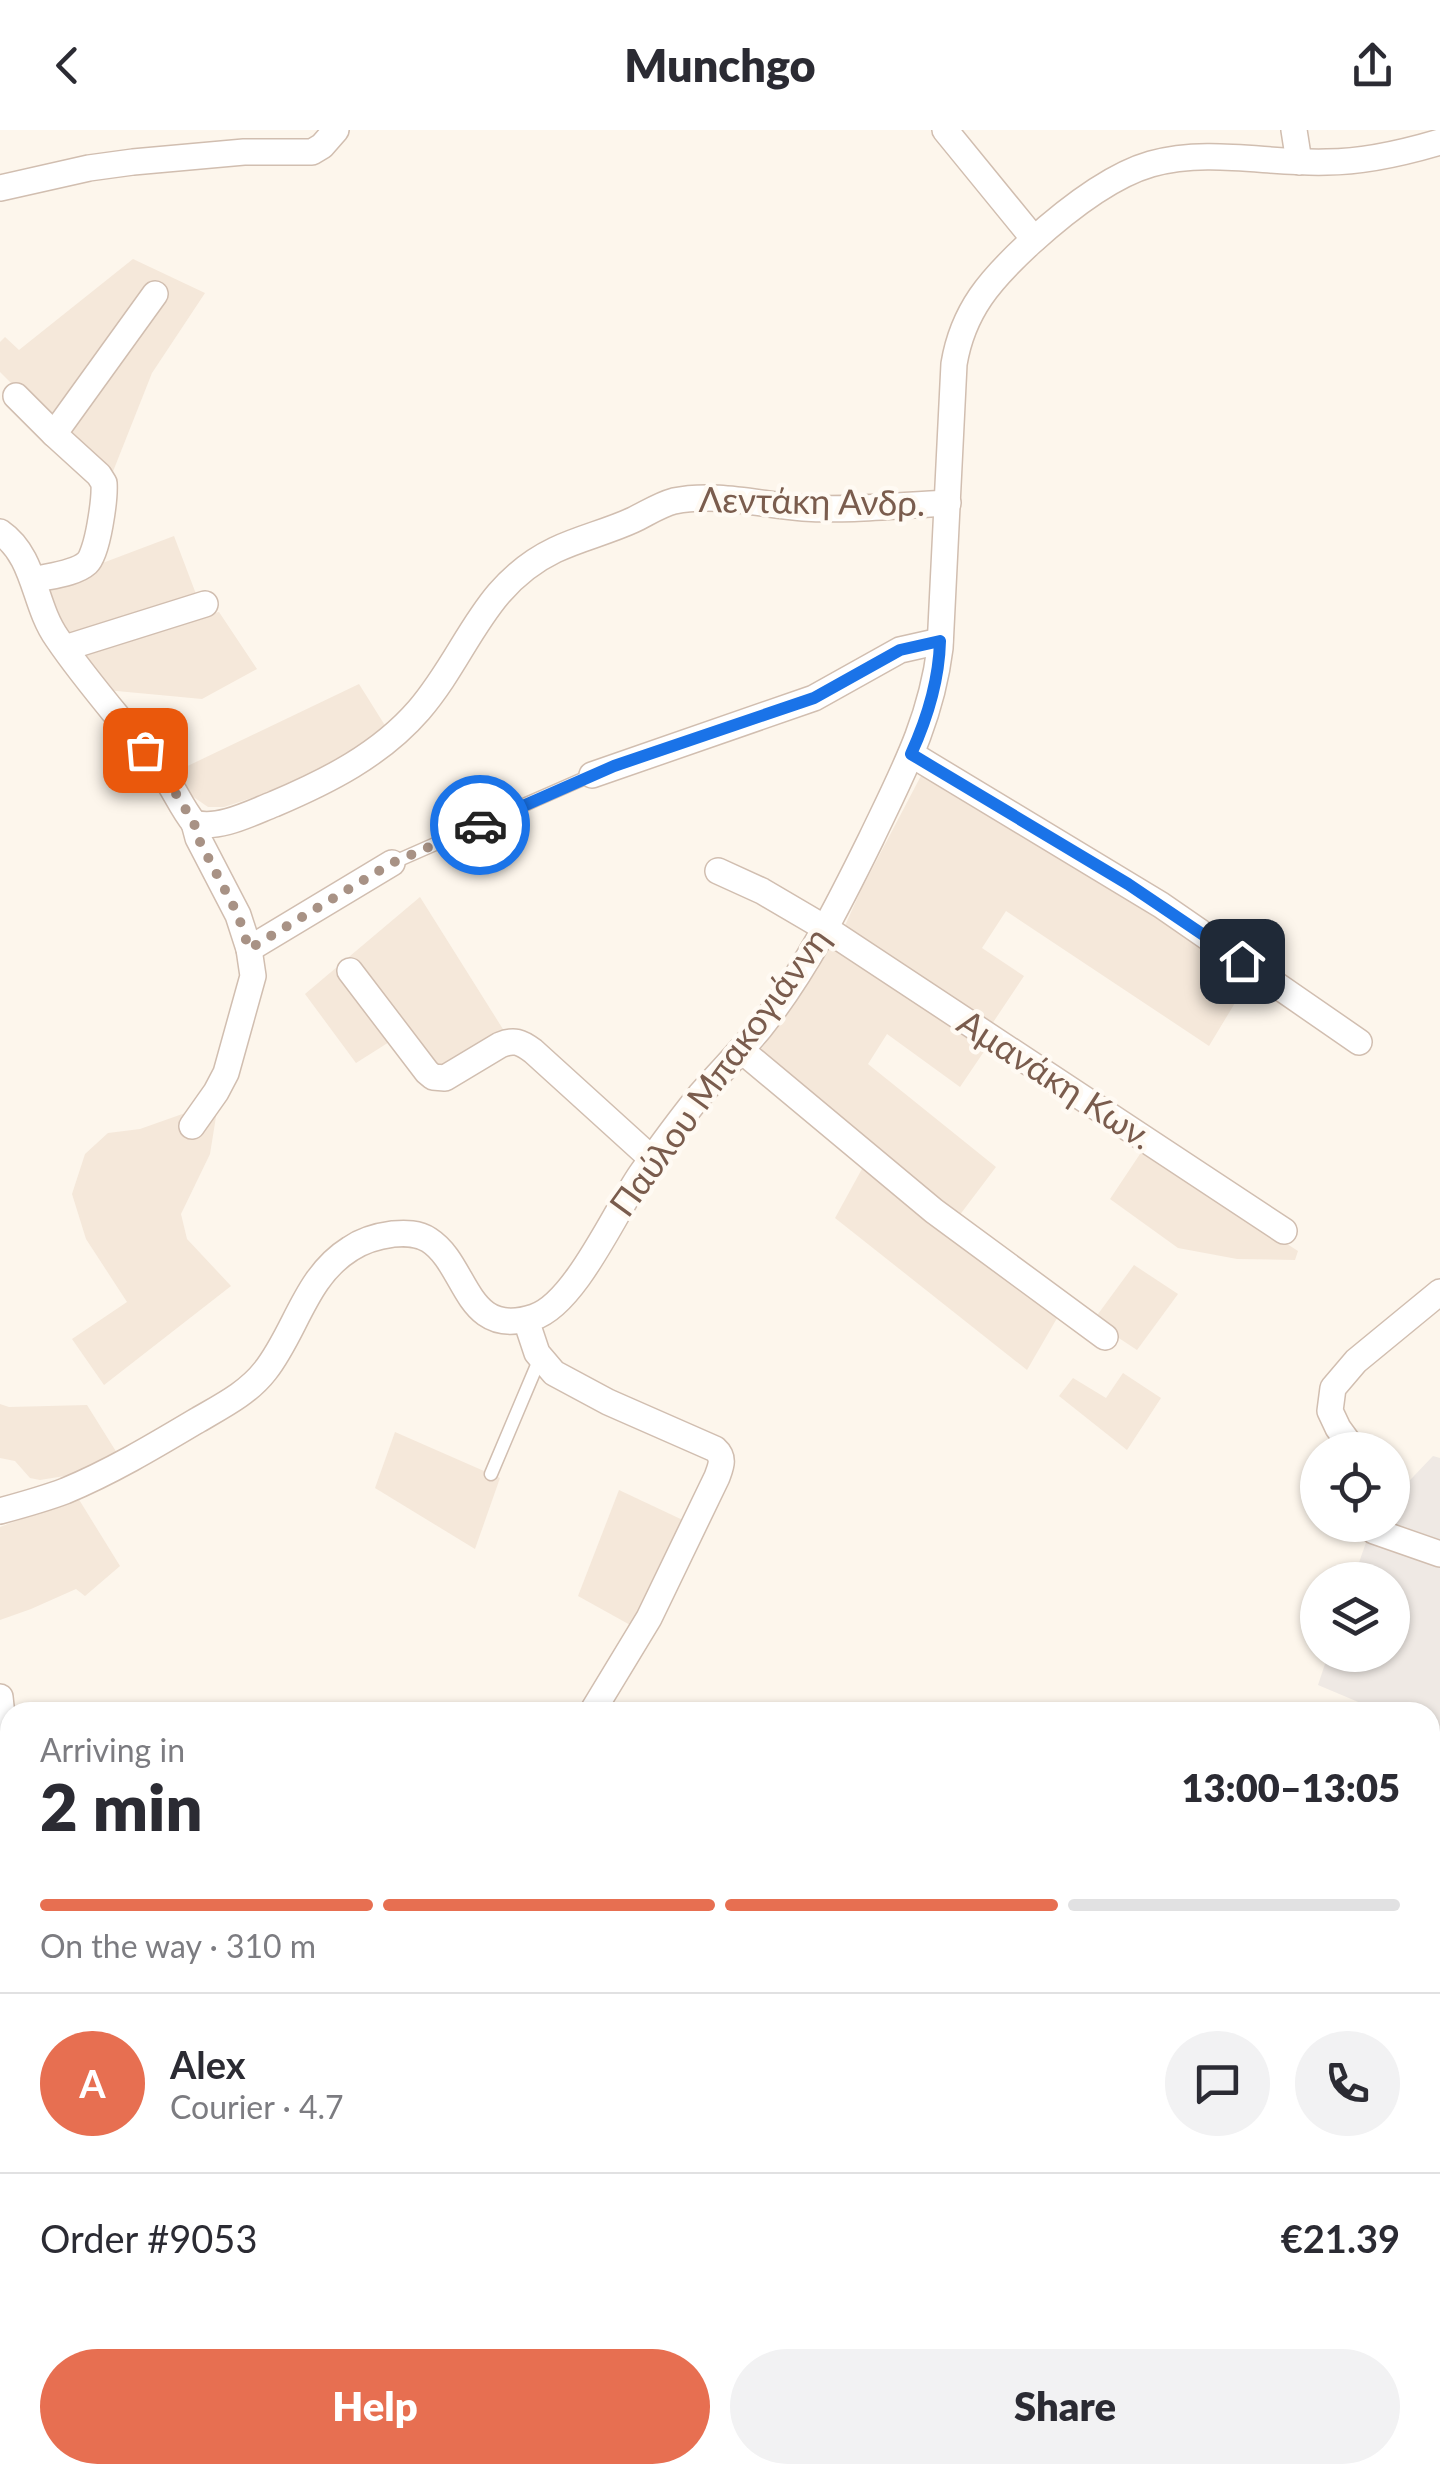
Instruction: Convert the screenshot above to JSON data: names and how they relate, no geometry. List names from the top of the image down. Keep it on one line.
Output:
{"streets":{"street":["Λεντάκη Ανδρ.","Παύλου Μπακογιάννη","Αμανάκη Κων."]},"crossings":[["Λεντάκη Ανδρ.","Παύλου Μπακογιάννη"],["Παύλου Μπακογιάννη","Αμανάκη Κων."]],"page":{"header":"Munchgo","heading":["2 min","Arriving in","13:00–13:05"],"panel":["Alex","Courier · 4.7","Order #9053","€21.39"],"bar":"On the way · 310 m","round":"A","buttons":["Help","Share"]}}
